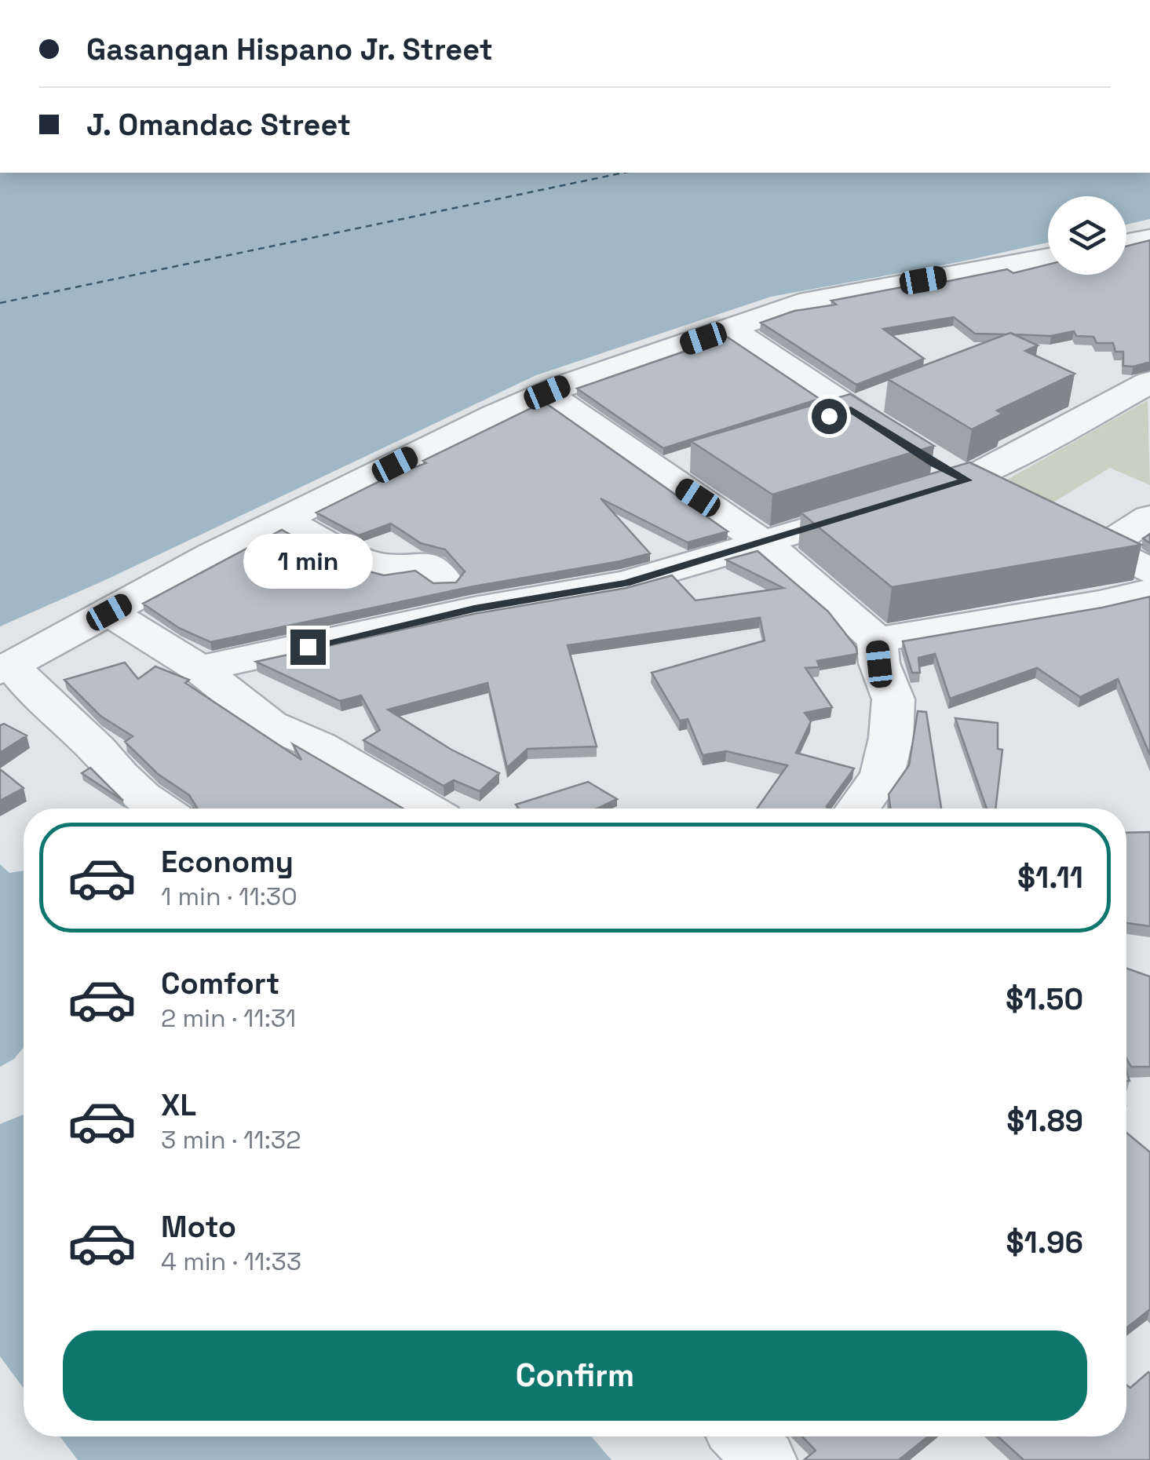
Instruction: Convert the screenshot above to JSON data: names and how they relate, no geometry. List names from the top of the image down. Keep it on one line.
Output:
{"page":{"banner":["Gasangan Hispano Jr. Street","J. Omandac Street"],"bubble":"1 min","list":[{"name":"Economy","note":"1 min · 11:30","value":"$1.11"},{"name":"Comfort","note":"2 min · 11:31","value":"$1.50"},{"name":"XL","note":"3 min · 11:32","value":"$1.89"},{"name":"Moto","note":"4 min · 11:33","value":"$1.96"}],"buttons":"Confirm"}}
